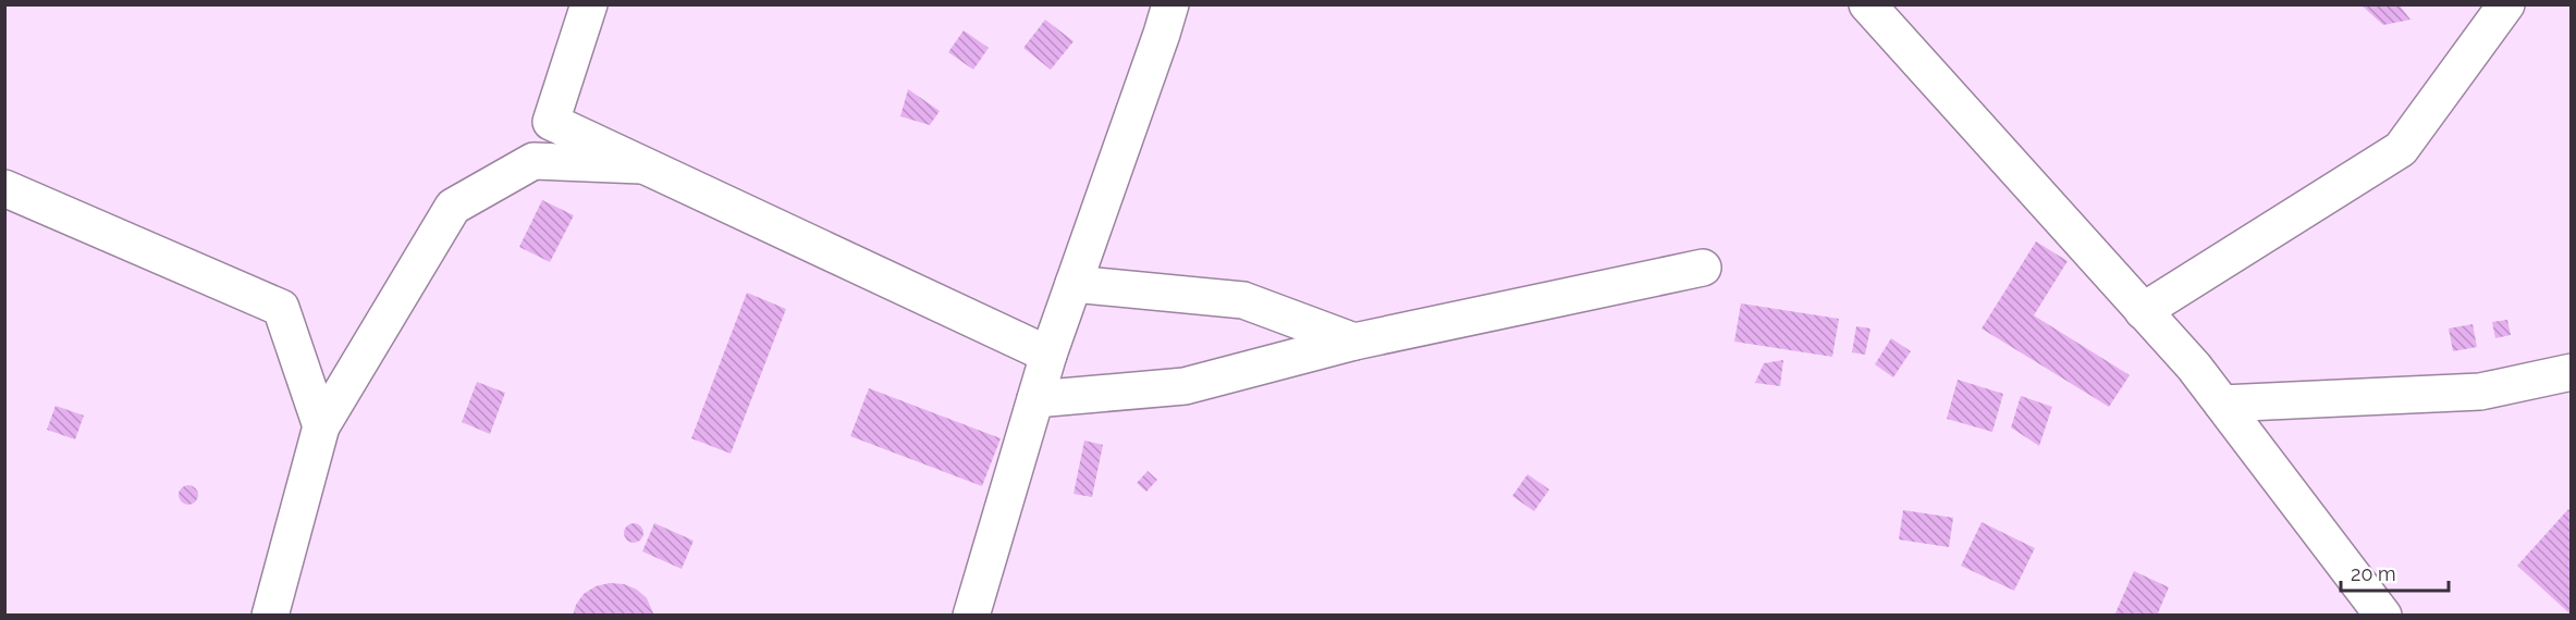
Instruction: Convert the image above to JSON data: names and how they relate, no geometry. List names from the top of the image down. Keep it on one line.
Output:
{"scale_bar":"20 m"}
